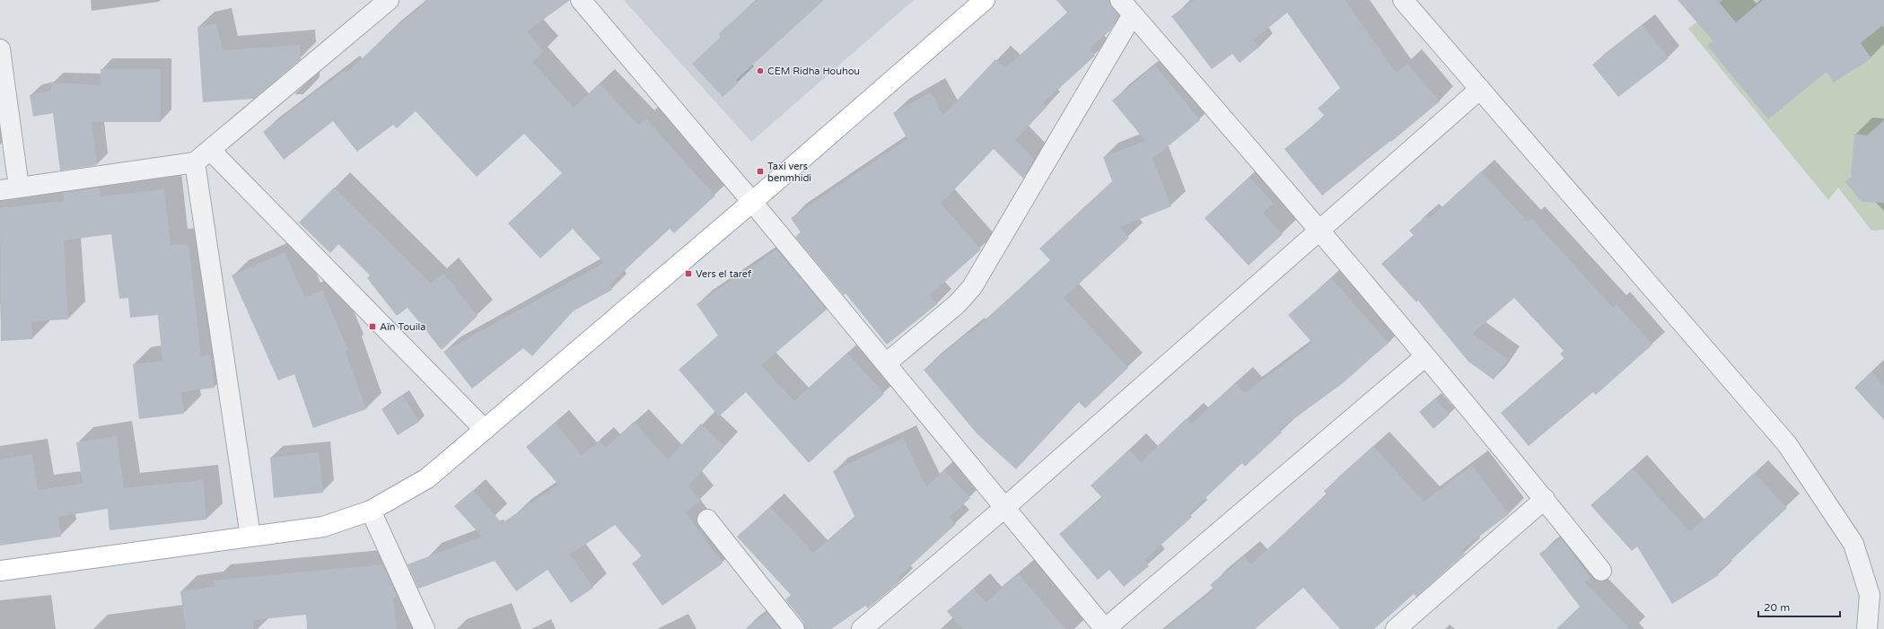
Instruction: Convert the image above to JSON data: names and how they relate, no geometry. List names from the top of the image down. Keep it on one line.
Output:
{"places":{"other":["CEM Ridha Houhou"],"transit":["Taxi vers benmhidi","Vers el taref","Aïn Touila"]},"scale_bar":"20 m"}
